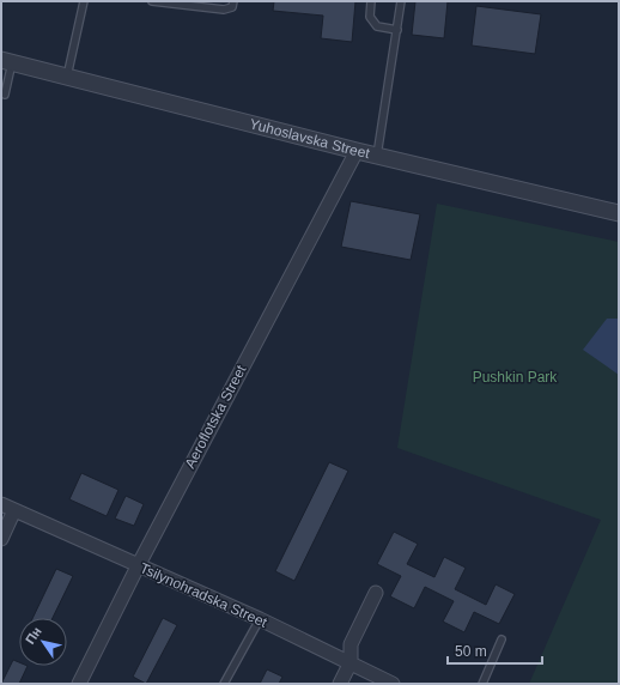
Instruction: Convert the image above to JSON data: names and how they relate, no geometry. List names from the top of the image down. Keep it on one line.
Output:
{"streets":{"street":["Yuhoslavska Street","Aeroflotska Street","Tsilynohradska Street"]},"crossings":[["Yuhoslavska Street","Aeroflotska Street"],["Aeroflotska Street","Tsilynohradska Street"]],"parks":["Pushkin Park"],"scale_bar":"50 m","north":"top left"}
